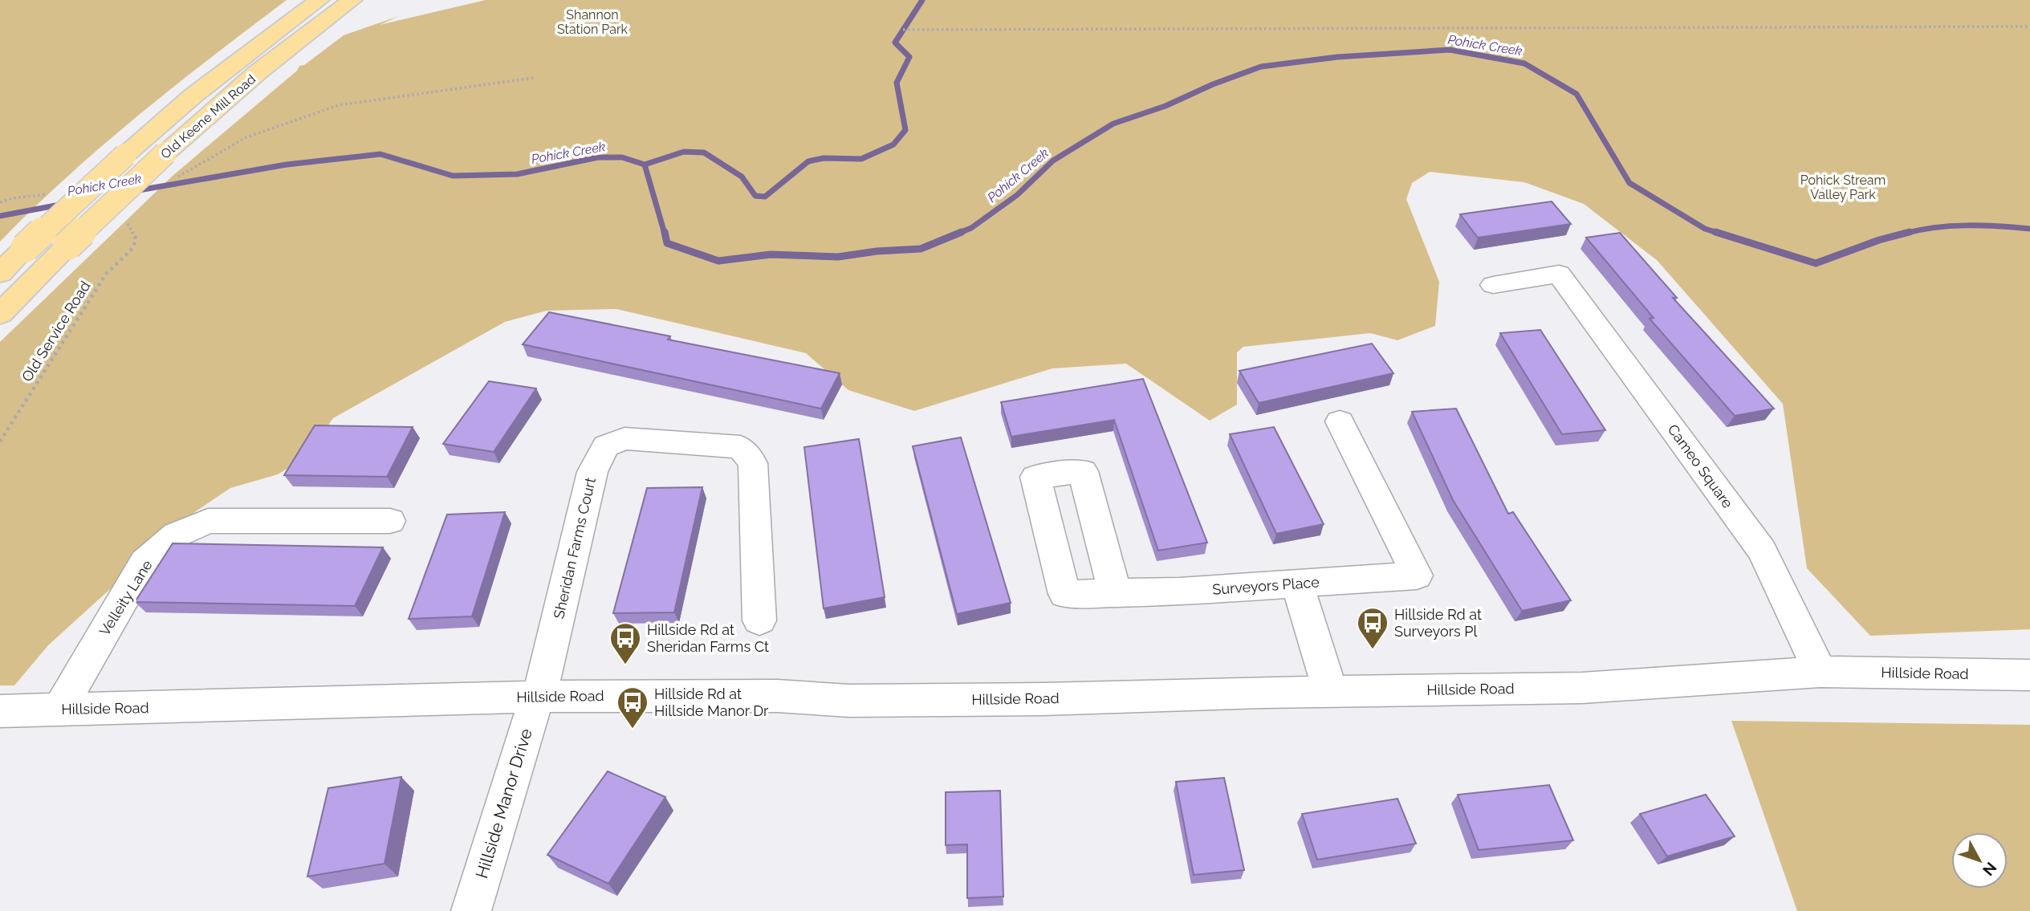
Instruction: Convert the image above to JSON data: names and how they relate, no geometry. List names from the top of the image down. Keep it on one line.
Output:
{"streets":{"main road":["Old Keene Mill Road"],"street":["Cameo Square","Sheridan Farms Court","Surveyors Place","Velleity Lane","Hillside Road","Hillside Manor Drive"],"path":["Old Service Road"]},"crossings":[["Cameo Square","Hillside Road"],["Sheridan Farms Court","Hillside Road"],["Sheridan Farms Court","Hillside Manor Drive"],["Velleity Lane","Hillside Road"],["Hillside Road","Hillside Manor Drive"]],"water":["Pohick Creek"],"parks":["Shannon Station Park","Pohick Stream Valley Park"],"places":{"bus stop":["Hillside Rd at Surveyors Pl","Hillside Rd at Sheridan Farms Ct","Hillside Rd at Hillside Manor Dr"]},"north":"bottom right"}
